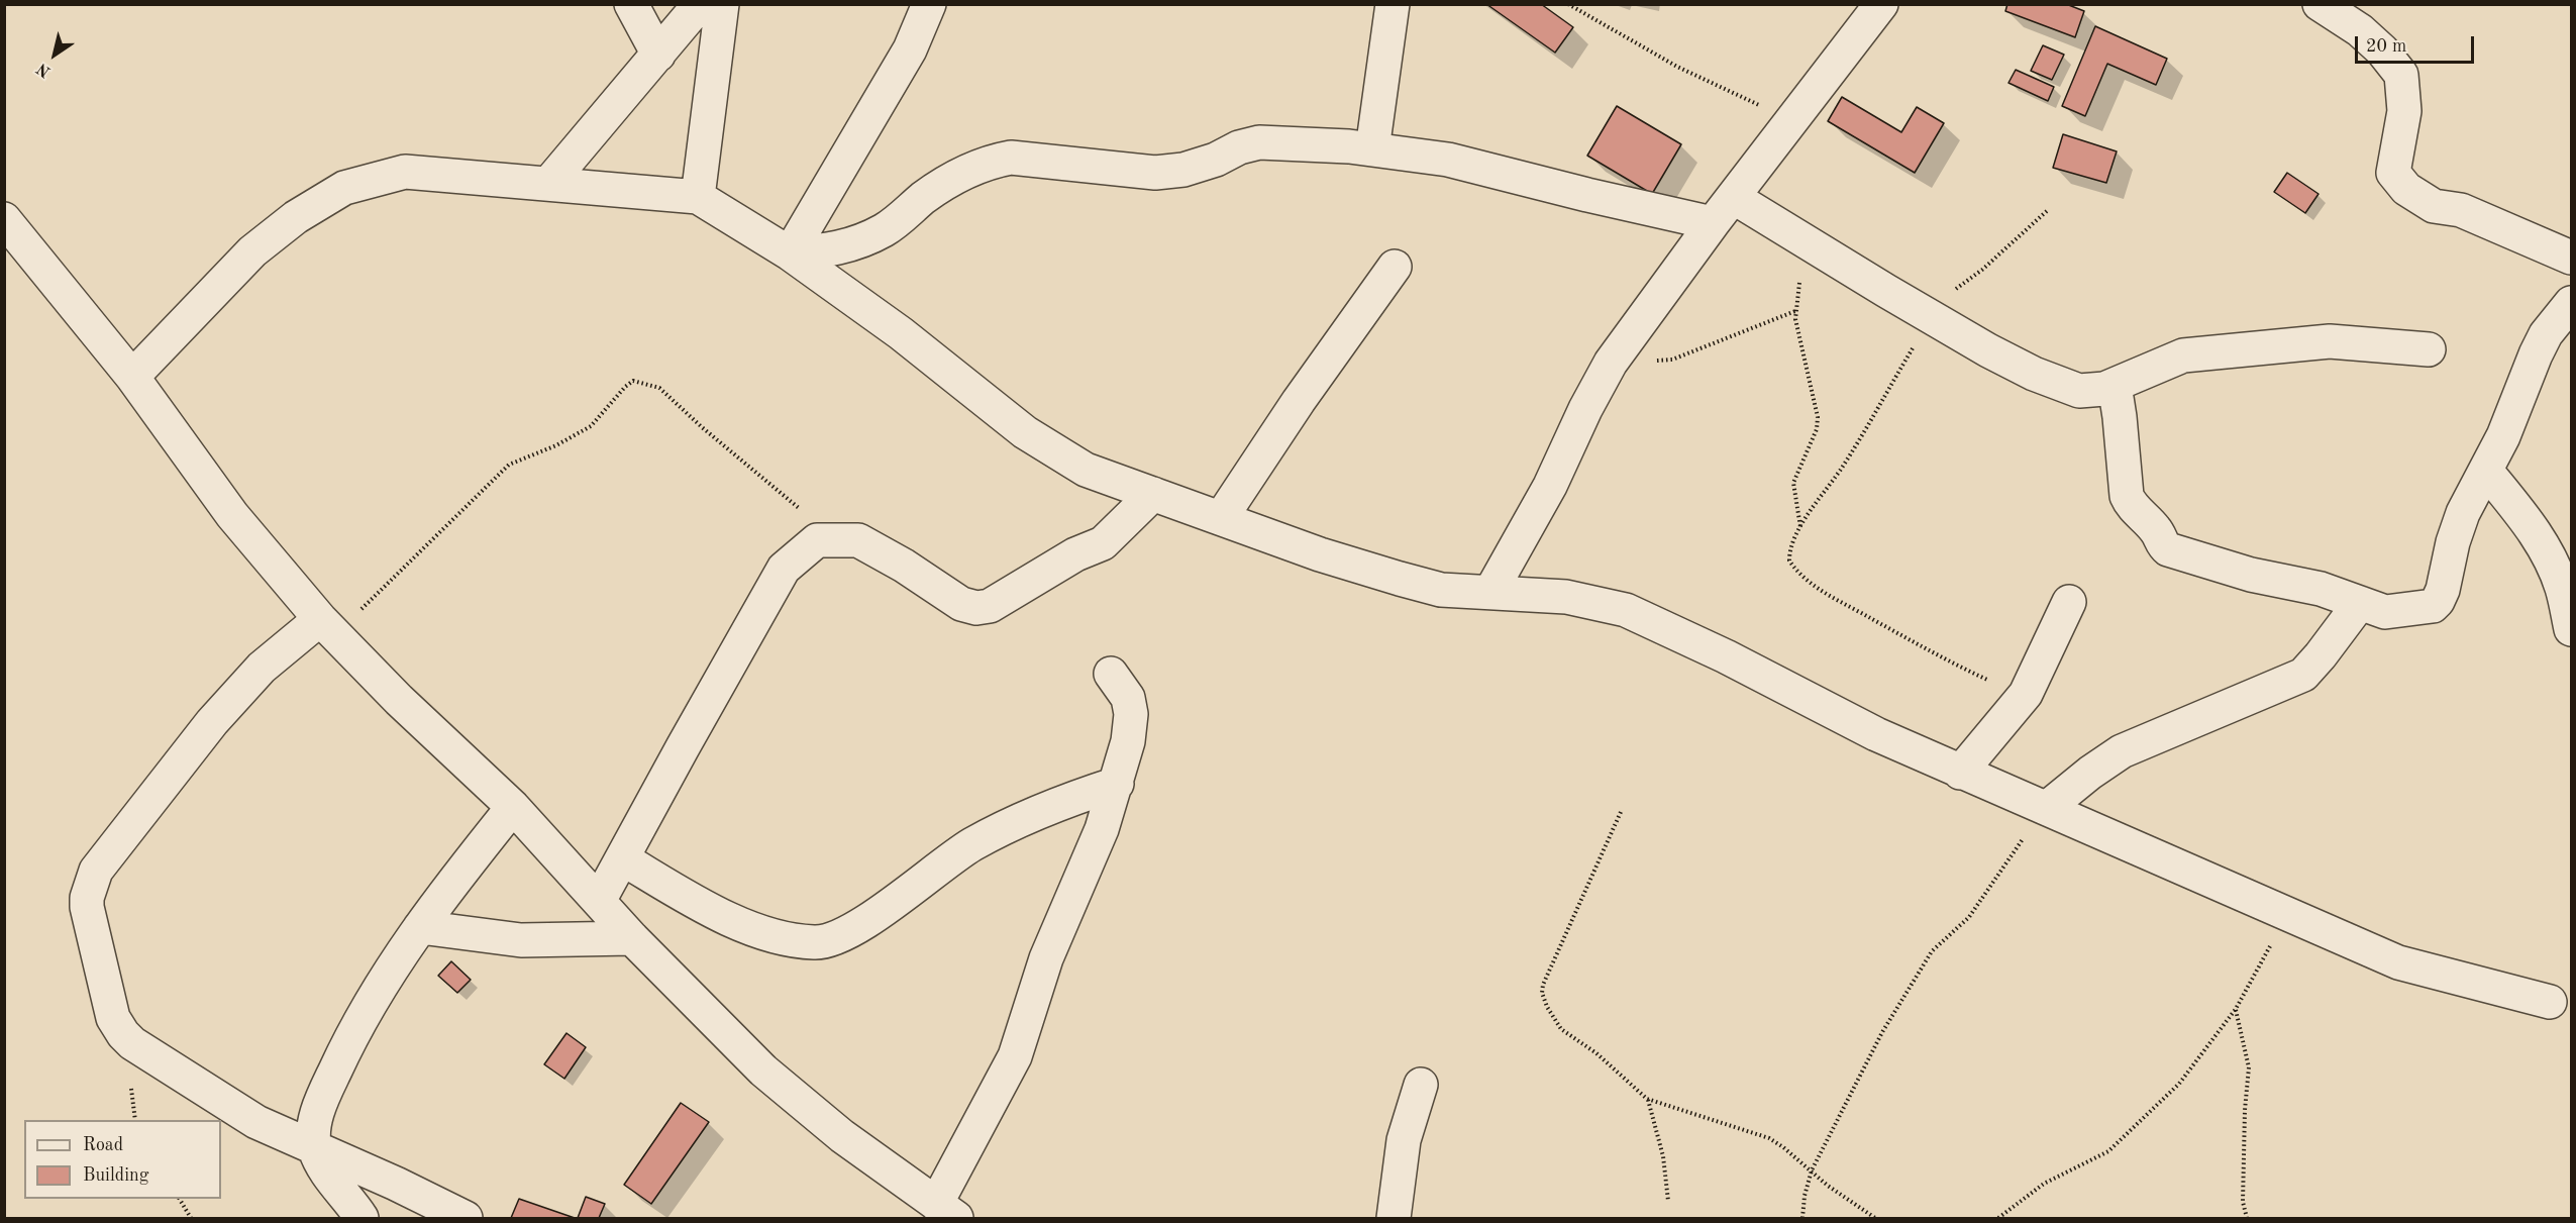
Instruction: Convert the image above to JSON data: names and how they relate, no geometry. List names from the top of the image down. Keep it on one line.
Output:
{"legend":["Road","Building"],"scale_bar":"20 m","north":"bottom left"}
